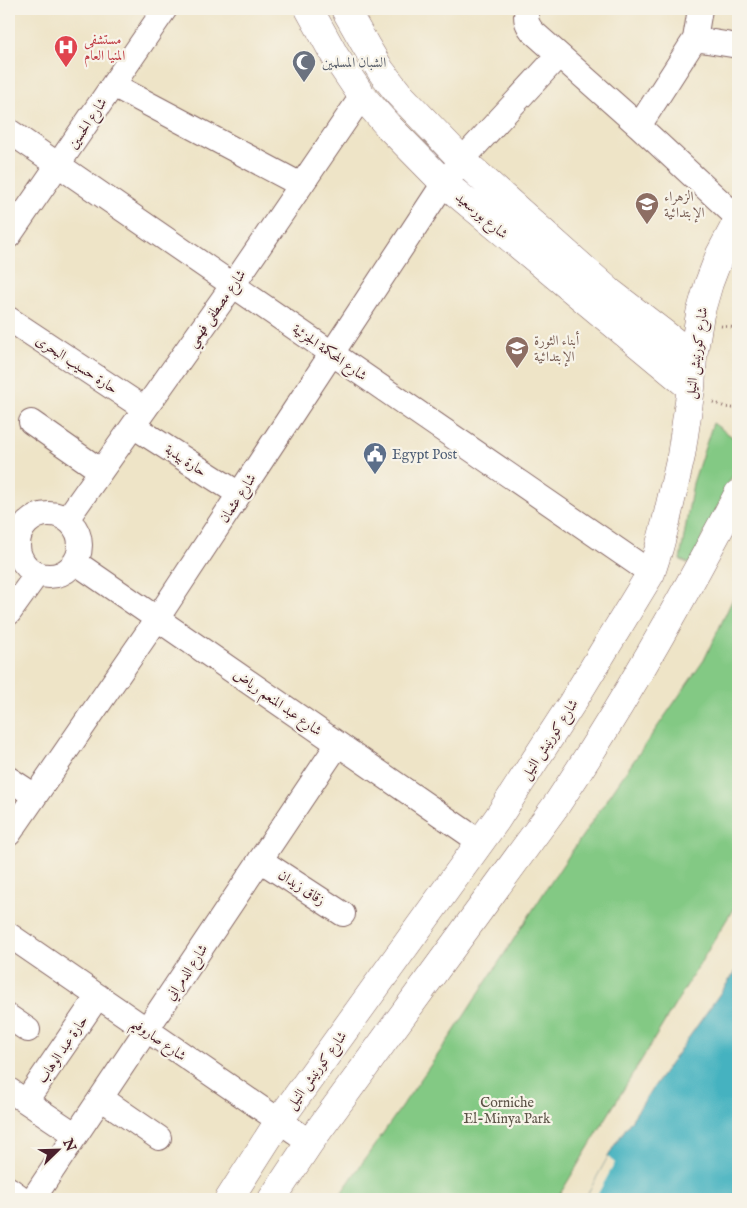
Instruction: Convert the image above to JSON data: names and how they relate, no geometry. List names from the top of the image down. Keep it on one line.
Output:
{"streets":{"main road":["شارع بورسعيد","شارع كورنيش النيل"],"street":["شارع الحسين","شارع مصطفى فهمي","شارع المحكمة الجزئية","حارة حسيب البحرى","حارة بيدبة","شارع عثمان","شارع عبد المنعم رياض","زقاق زيدان","شارع الدمراني","شارع صاروفيم","حارة عبد الوهاب"]},"crossings":[["شارع الحسين","شارع المحكمة الجزئية"],["شارع بورسعيد","شارع مصطفى فهمي"],["شارع بورسعيد","شارع كورنيش النيل"],["شارع بورسعيد","شارع عثمان"],["شارع مصطفى فهمي","شارع المحكمة الجزئية"],["شارع مصطفى فهمي","حارة حسيب البحرى"],["شارع مصطفى فهمي","حارة بيدبة"],["شارع مصطفى فهمي","شارع عبد المنعم رياض"],["شارع المحكمة الجزئية","شارع كورنيش النيل"],["شارع المحكمة الجزئية","شارع عثمان"],["شارع كورنيش النيل","شارع عبد المنعم رياض"],["شارع كورنيش النيل","شارع صاروفيم"],["حارة حسيب البحرى","حارة بيدبة"],["حارة بيدبة","شارع عثمان"],["شارع عثمان","شارع عبد المنعم رياض"],["شارع عبد المنعم رياض","شارع الدمراني"],["زقاق زيدان","شارع الدمراني"],["شارع الدمراني","شارع صاروفيم"],["شارع صاروفيم","حارة عبد الوهاب"]],"parks":["Corniche El-Minya Park"],"places":{"hospital":["مستشفى المنيا العام"],"mosque":["الشبان المسلمين"],"school or university":["الزهراء الإبتدائية","أبناء الثورة الإبتدائية"],"public building":["Egypt Post"]},"north":"top right"}
